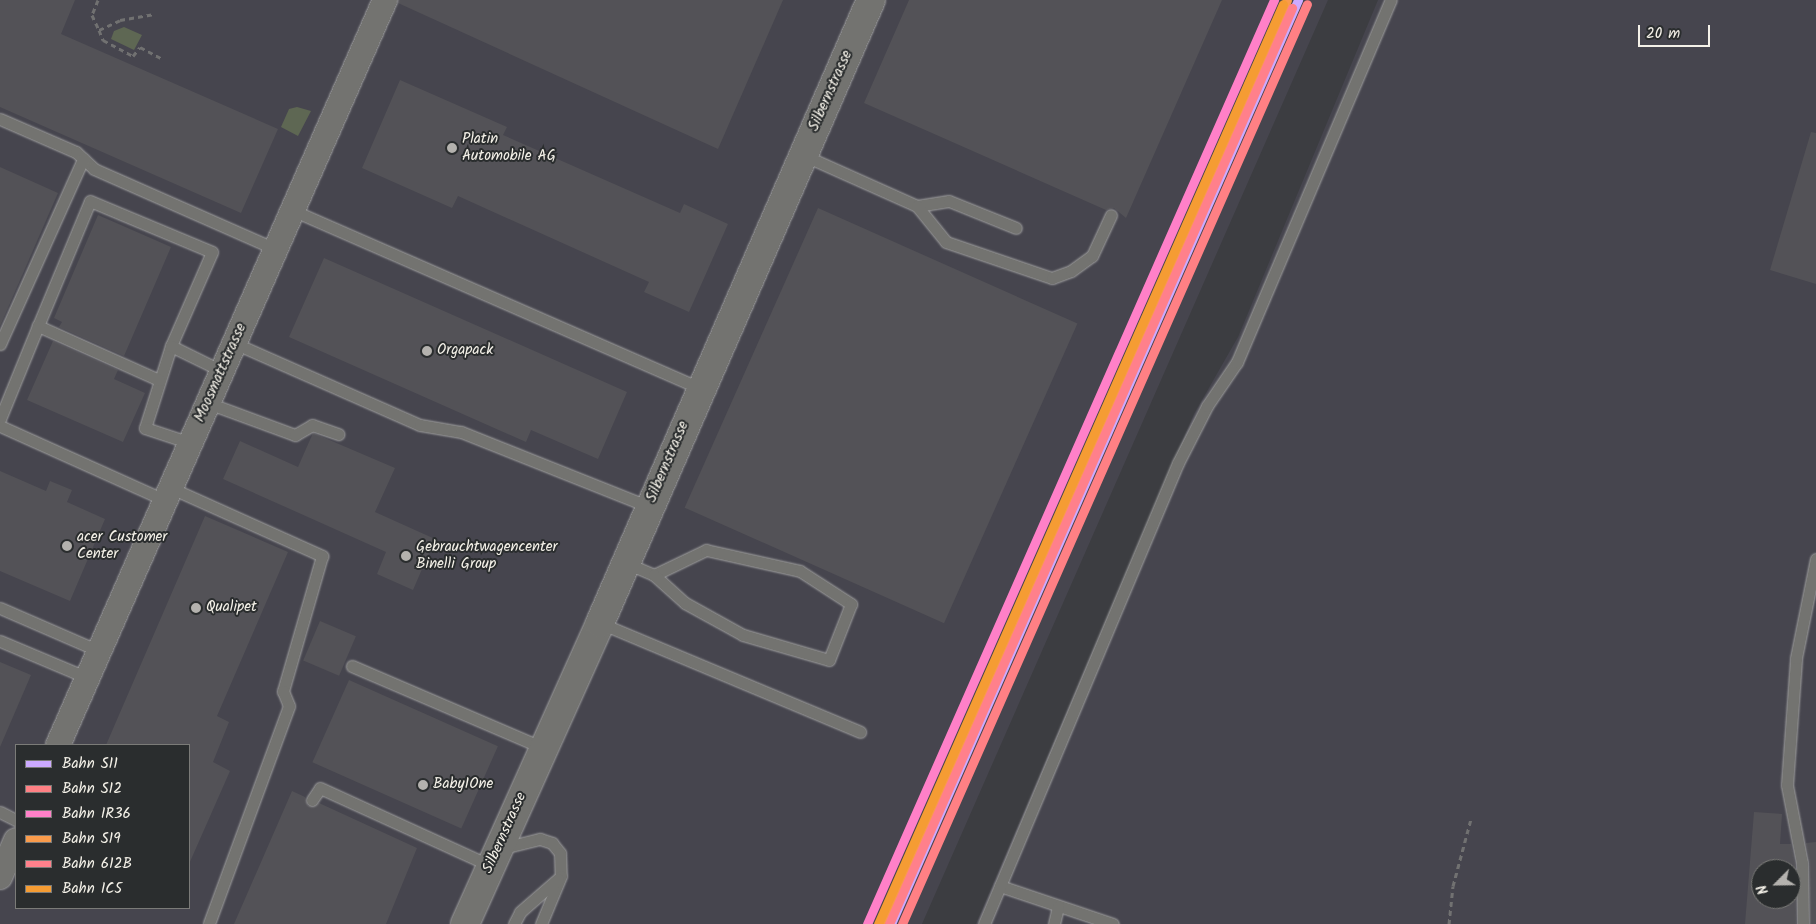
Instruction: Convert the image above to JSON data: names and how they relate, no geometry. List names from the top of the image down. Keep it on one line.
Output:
{"streets":{"street":["Silbernstrasse","Moosmattstrasse"]},"places":["Platin Automobile AG","Orgapack","acer Customer Center","Gebrauchtwagencenter Binelli Group","Qualipet","Baby1One"],"lines":["rail line S11","rail line IR36","rail line S19","rail line S12","rail line IC5","rail line 612B"],"legend":["Bahn S11","Bahn S12","Bahn IR36","Bahn S19","Bahn 612B","Bahn IC5"],"scale_bar":"20 m","north":"bottom left"}
